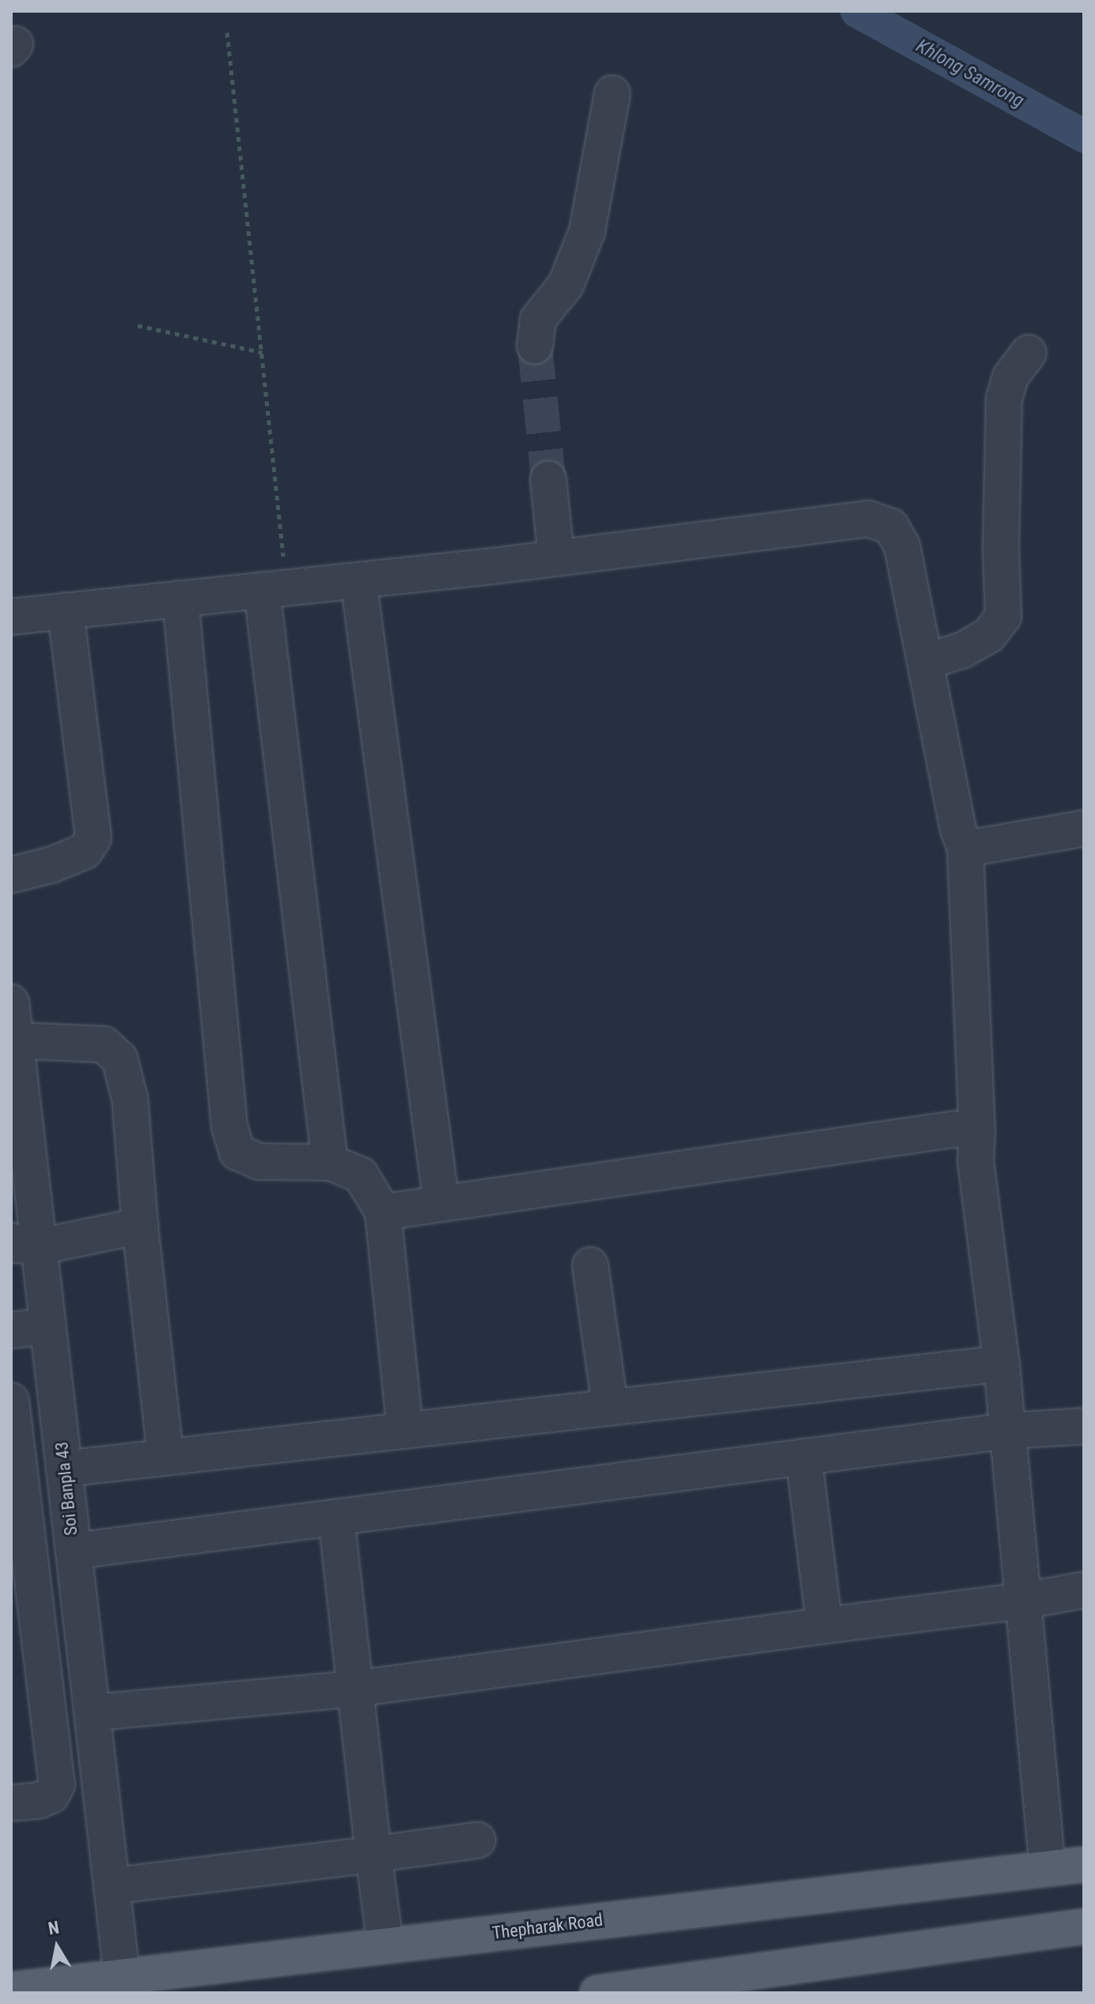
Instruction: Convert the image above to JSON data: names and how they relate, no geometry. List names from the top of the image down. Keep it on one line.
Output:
{"streets":{"main road":["Thepharak Road"],"street":["Soi Banpla 43"]},"crossings":[["Soi Banpla 43","Thepharak Road"]],"water":["Khlong Samrong"],"north":"top"}
